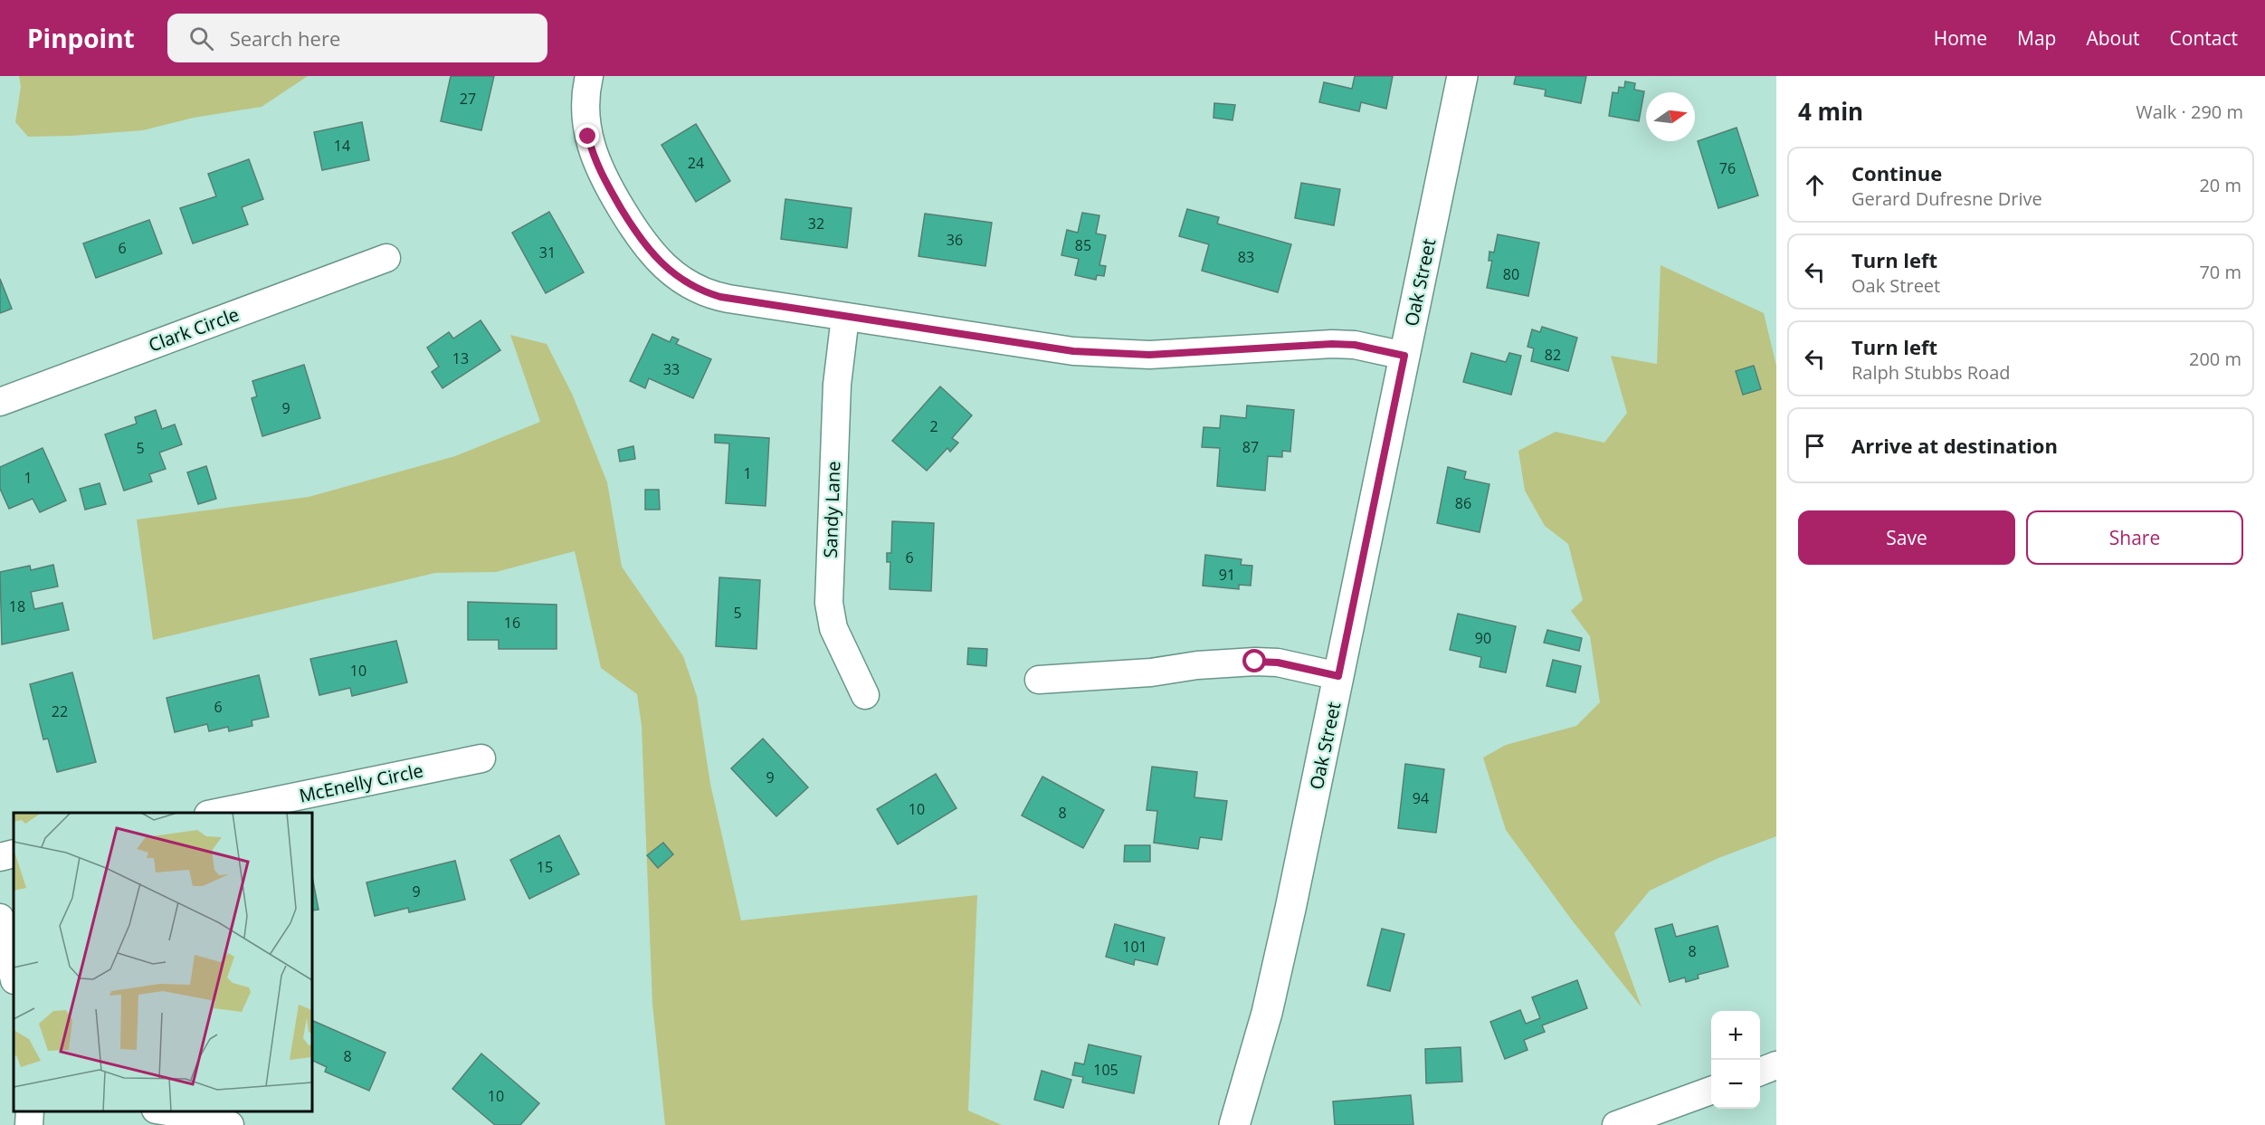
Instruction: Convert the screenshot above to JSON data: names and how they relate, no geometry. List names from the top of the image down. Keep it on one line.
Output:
{"streets":{"street":["Oak Street","Clark Circle","Sandy Lane","McEnelly Circle"]},"house_numbers":["27","14","24","76","32","36","85","6","31","83","80","82","13","33","9","2","87","5","1","1","86","6","91","18","5","16","90","10","6","22","9","94","10","8","15","9","101","8","8","105","10"],"north":"right","page":{"header":"Pinpoint","search":"Search here","nav":["Home","Map","About","Contact"],"heading":["4 min","Walk · 290 m"],"list":[["Continue","Gerard Dufresne Drive","20 m"],["Turn left","Oak Street","70 m"],["Turn left","Ralph Stubbs Road","200 m"],"Arrive at destination"],"buttons":["Save","Share"],"map_buttons":["+","−"]}}
